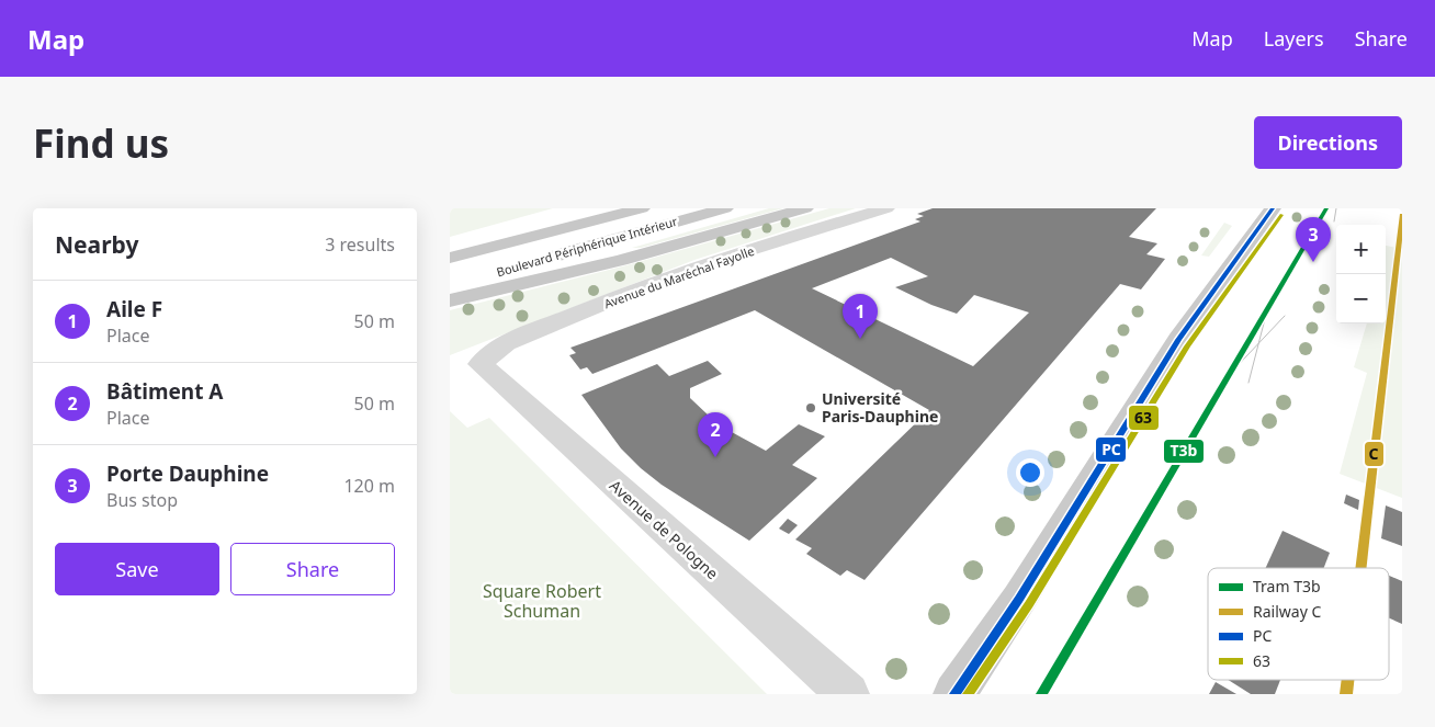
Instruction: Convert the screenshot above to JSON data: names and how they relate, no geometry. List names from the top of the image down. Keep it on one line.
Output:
{"streets":{"highway":["Boulevard Périphérique Intérieur"],"street":["Avenue du Maréchal Fayolle","Avenue de Pologne"]},"crossings":[["Avenue du Maréchal Fayolle","Avenue de Pologne"]],"parks":["Square Robert Schuman"],"places":["Université Paris-Dauphine"],"lines":["tram line T3b","transit line PC","rail line C","transit line 63"],"legend":["Tram T3b","Railway C","PC","63"],"page":{"header":"Map","nav":["Map","Layers","Share"],"buttons":["Directions",["Save","Share"]],"title":"Find us","heading":["Nearby","3 results"],"pins":["3","1","2"],"map_buttons":["+","−"],"list":[{"mark":"1","name":"Aile F","note":"Place","value":"50 m"},{"mark":"2","name":"Bâtiment A","note":"Place","value":"50 m"},{"mark":"3","name":"Porte Dauphine","note":"Bus stop","value":"120 m"}]}}
